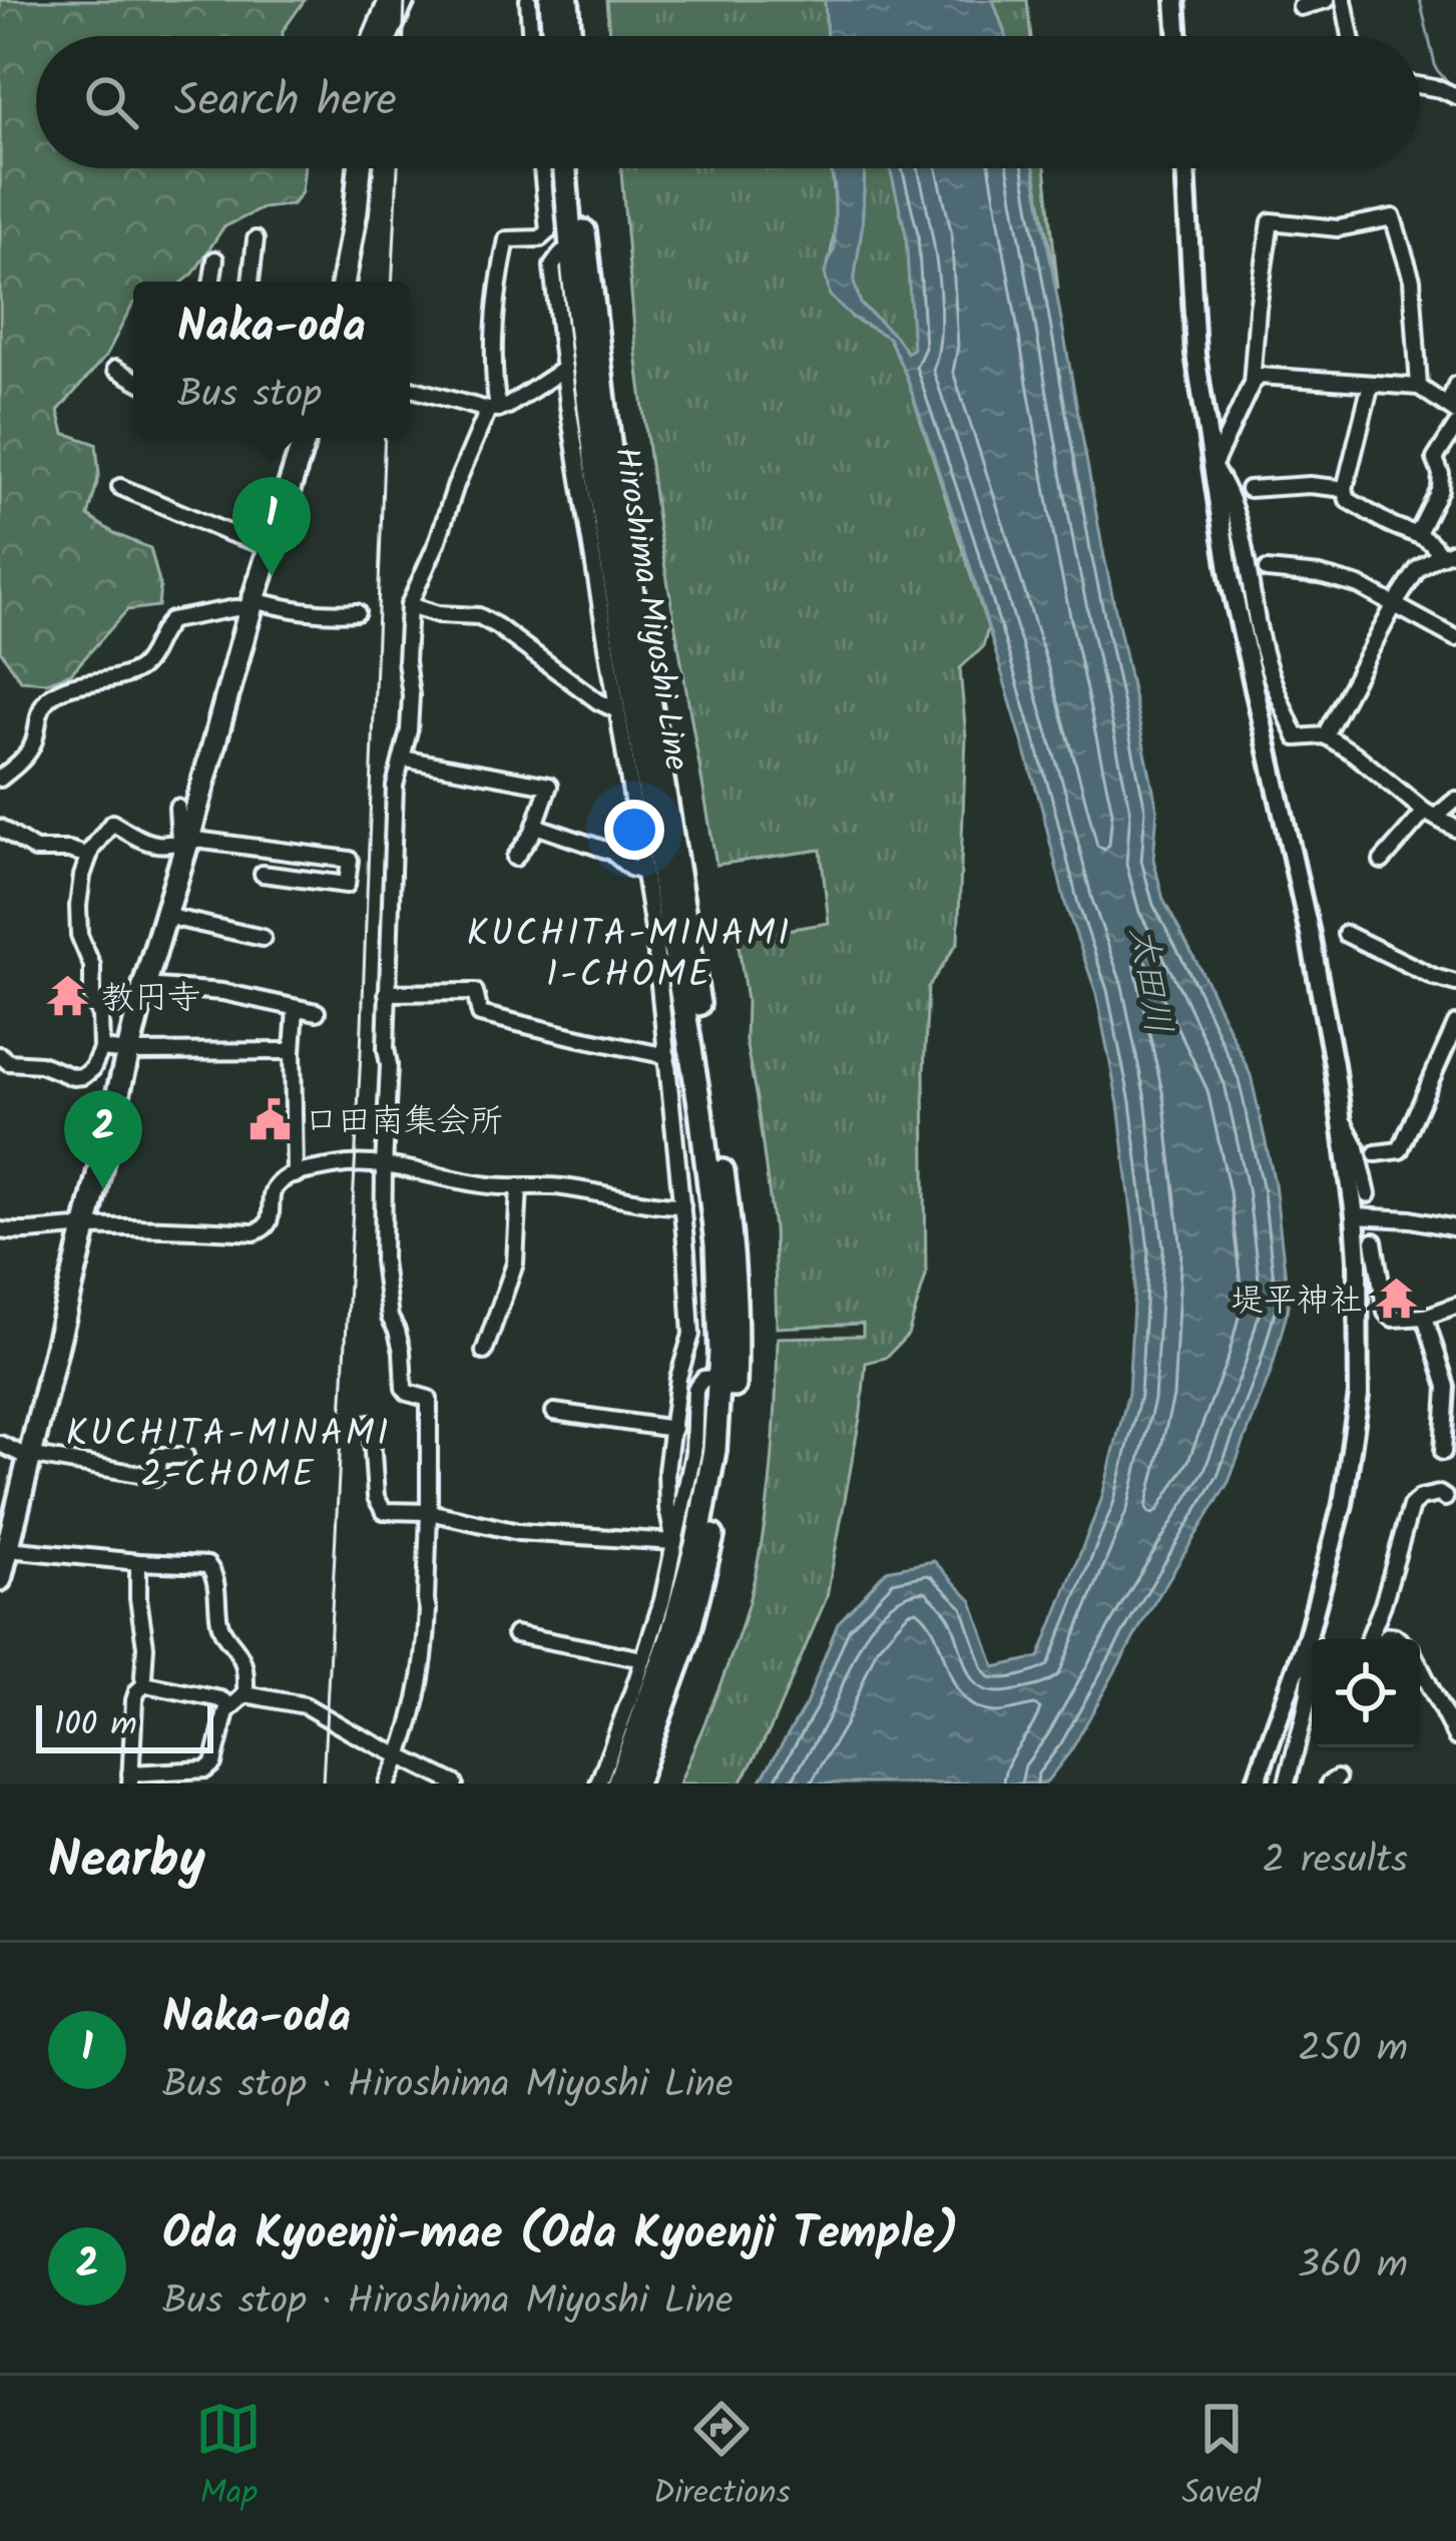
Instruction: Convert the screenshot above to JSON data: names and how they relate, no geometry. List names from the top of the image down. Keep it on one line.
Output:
{"streets":{"main road":["Hiroshima Miyoshi Line"]},"districts":["KUCHITA-MINAMI 1-CHOME","KUCHITA-MINAMI 2-CHOME"],"water":["太田川"],"places":{"temple":["教円寺","堤平神社"],"public building":["口田南集会所"]},"scale_bar":"100 m","page":{"search":"Search here","popup":["Naka-oda","Bus stop"],"pins":["1","2"],"scale":"100 m","heading":["Nearby","2 results"],"list":[{"mark":"1","name":"Naka-oda","note":"Bus stop · Hiroshima Miyoshi Line","value":"250 m"},{"mark":"2","name":"Oda Kyoenji-mae (Oda Kyoenji Temple)","note":"Bus stop · Hiroshima Miyoshi Line","value":"360 m"}],"nav":["Map","Directions","Saved"]}}
